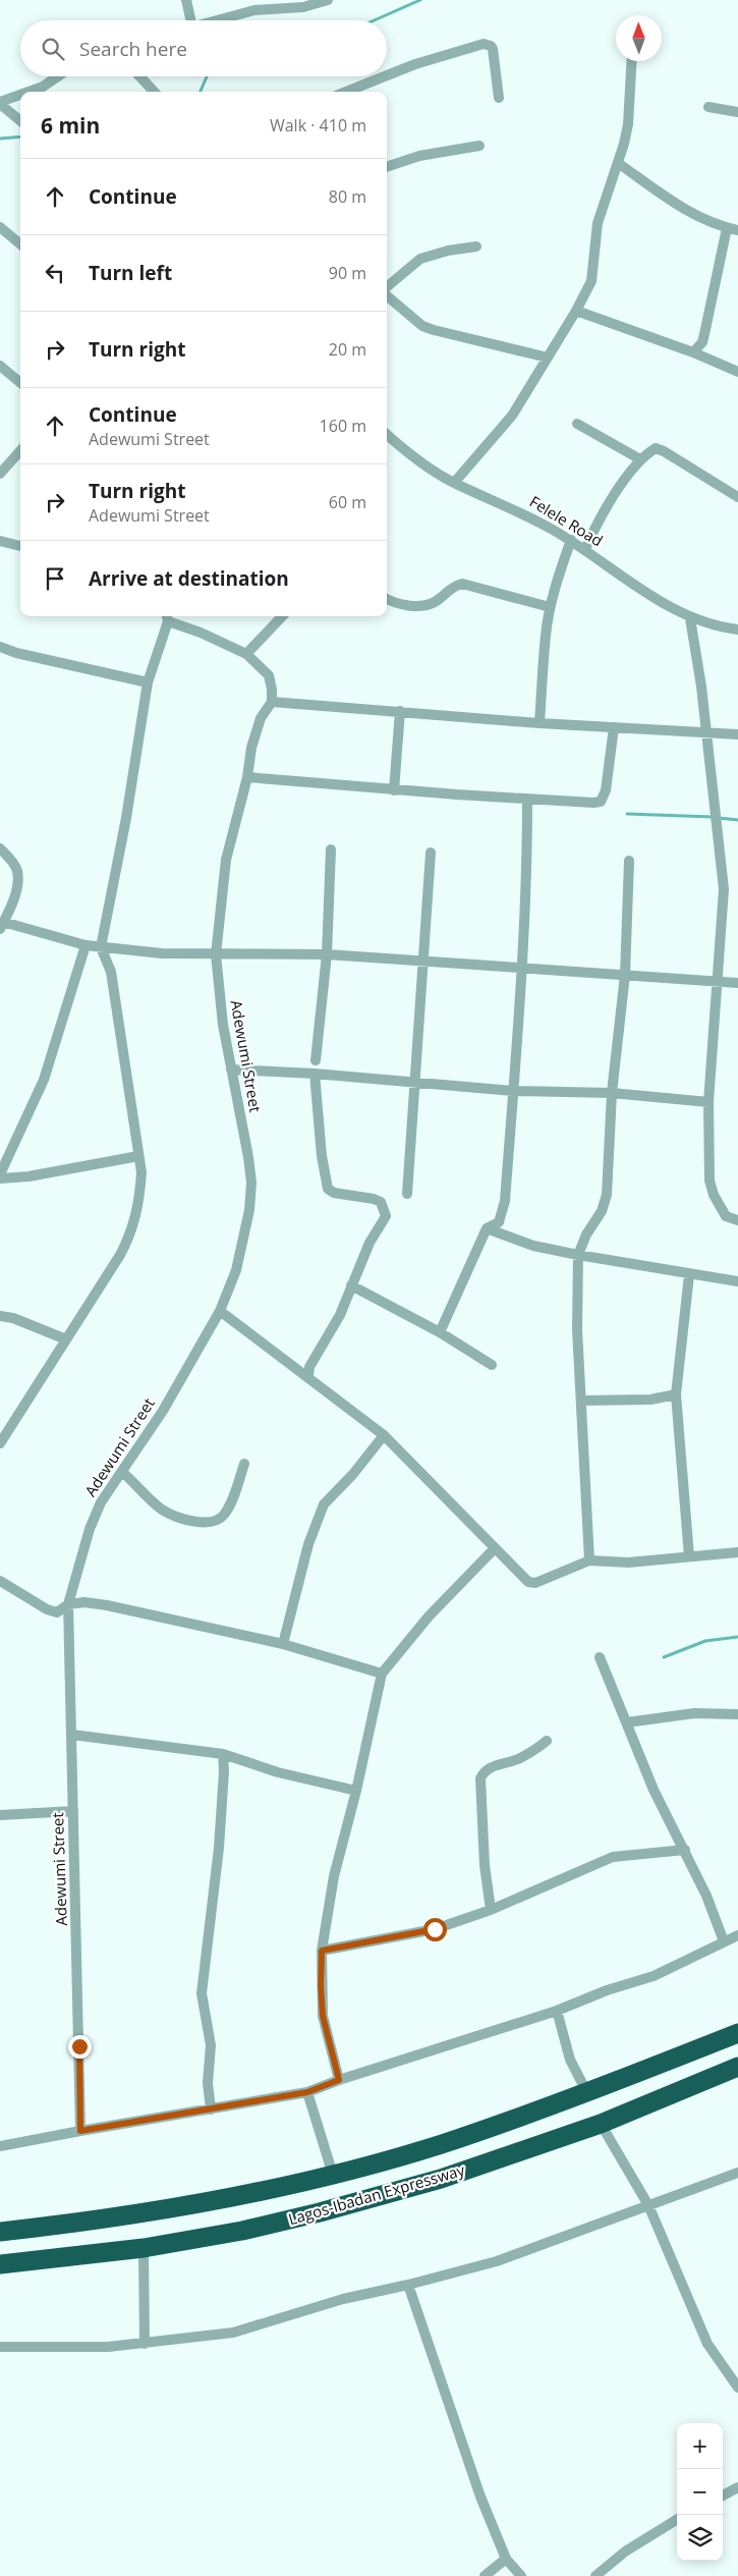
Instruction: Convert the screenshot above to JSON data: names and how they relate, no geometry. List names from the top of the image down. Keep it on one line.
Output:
{"streets":{"highway":["Lagos-Ibadan Expressway"],"street":["Felele Road","Adewumi Street"]},"north":"top","page":{"search":"Search here","heading":["6 min","Walk · 410 m"],"list":[["Continue","80 m"],["Turn left","90 m"],["Turn right","20 m"],["Continue","Adewumi Street","160 m"],["Turn right","Adewumi Street","60 m"],"Arrive at destination"],"map_buttons":["+","−"]}}
